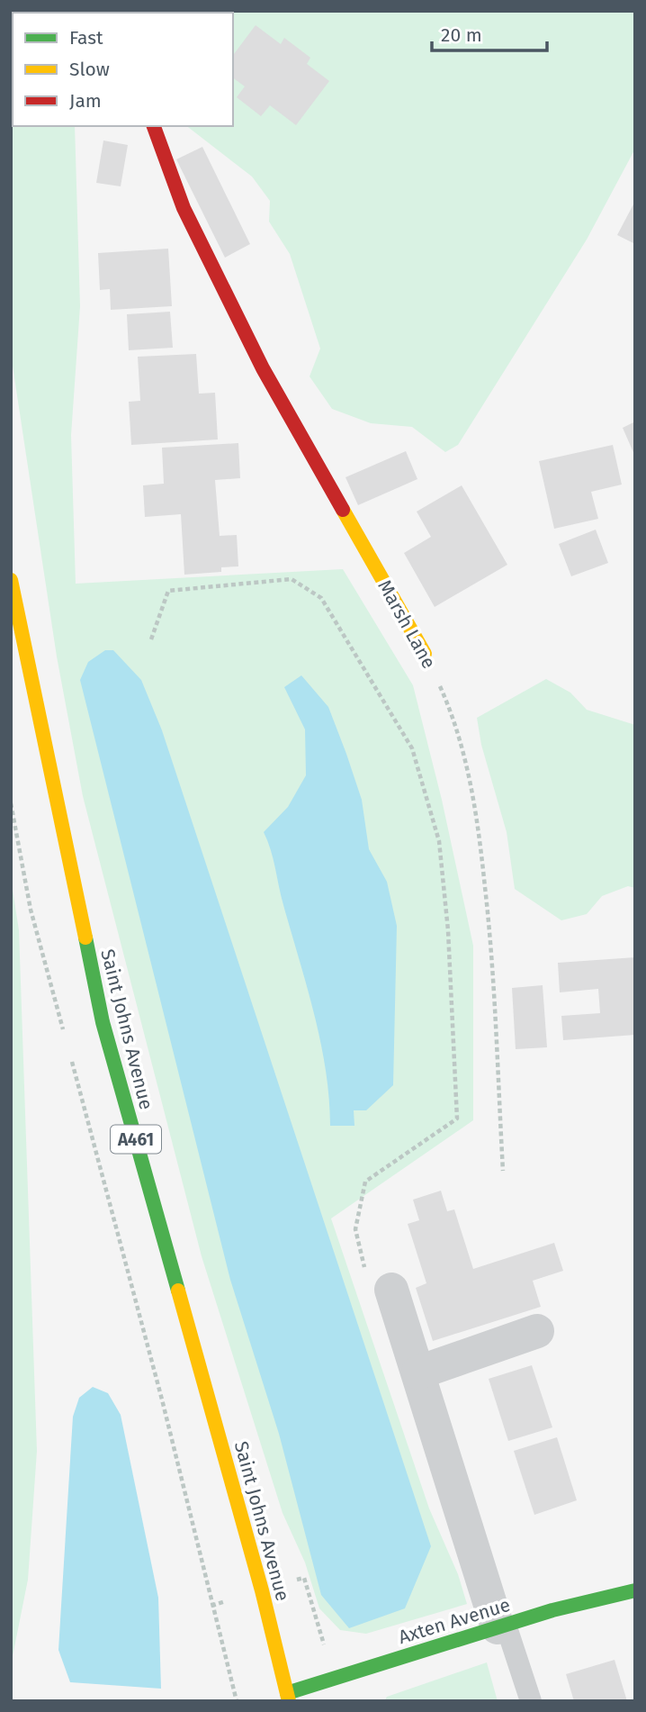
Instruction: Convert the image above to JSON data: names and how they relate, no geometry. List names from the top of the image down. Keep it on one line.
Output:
{"streets":{"main road":["Marsh Lane","Saint Johns Avenue","A461","Axten Avenue"]},"crossings":[["Saint Johns Avenue","Axten Avenue"]],"legend":["Fast","Slow","Jam"],"scale_bar":"20 m"}
